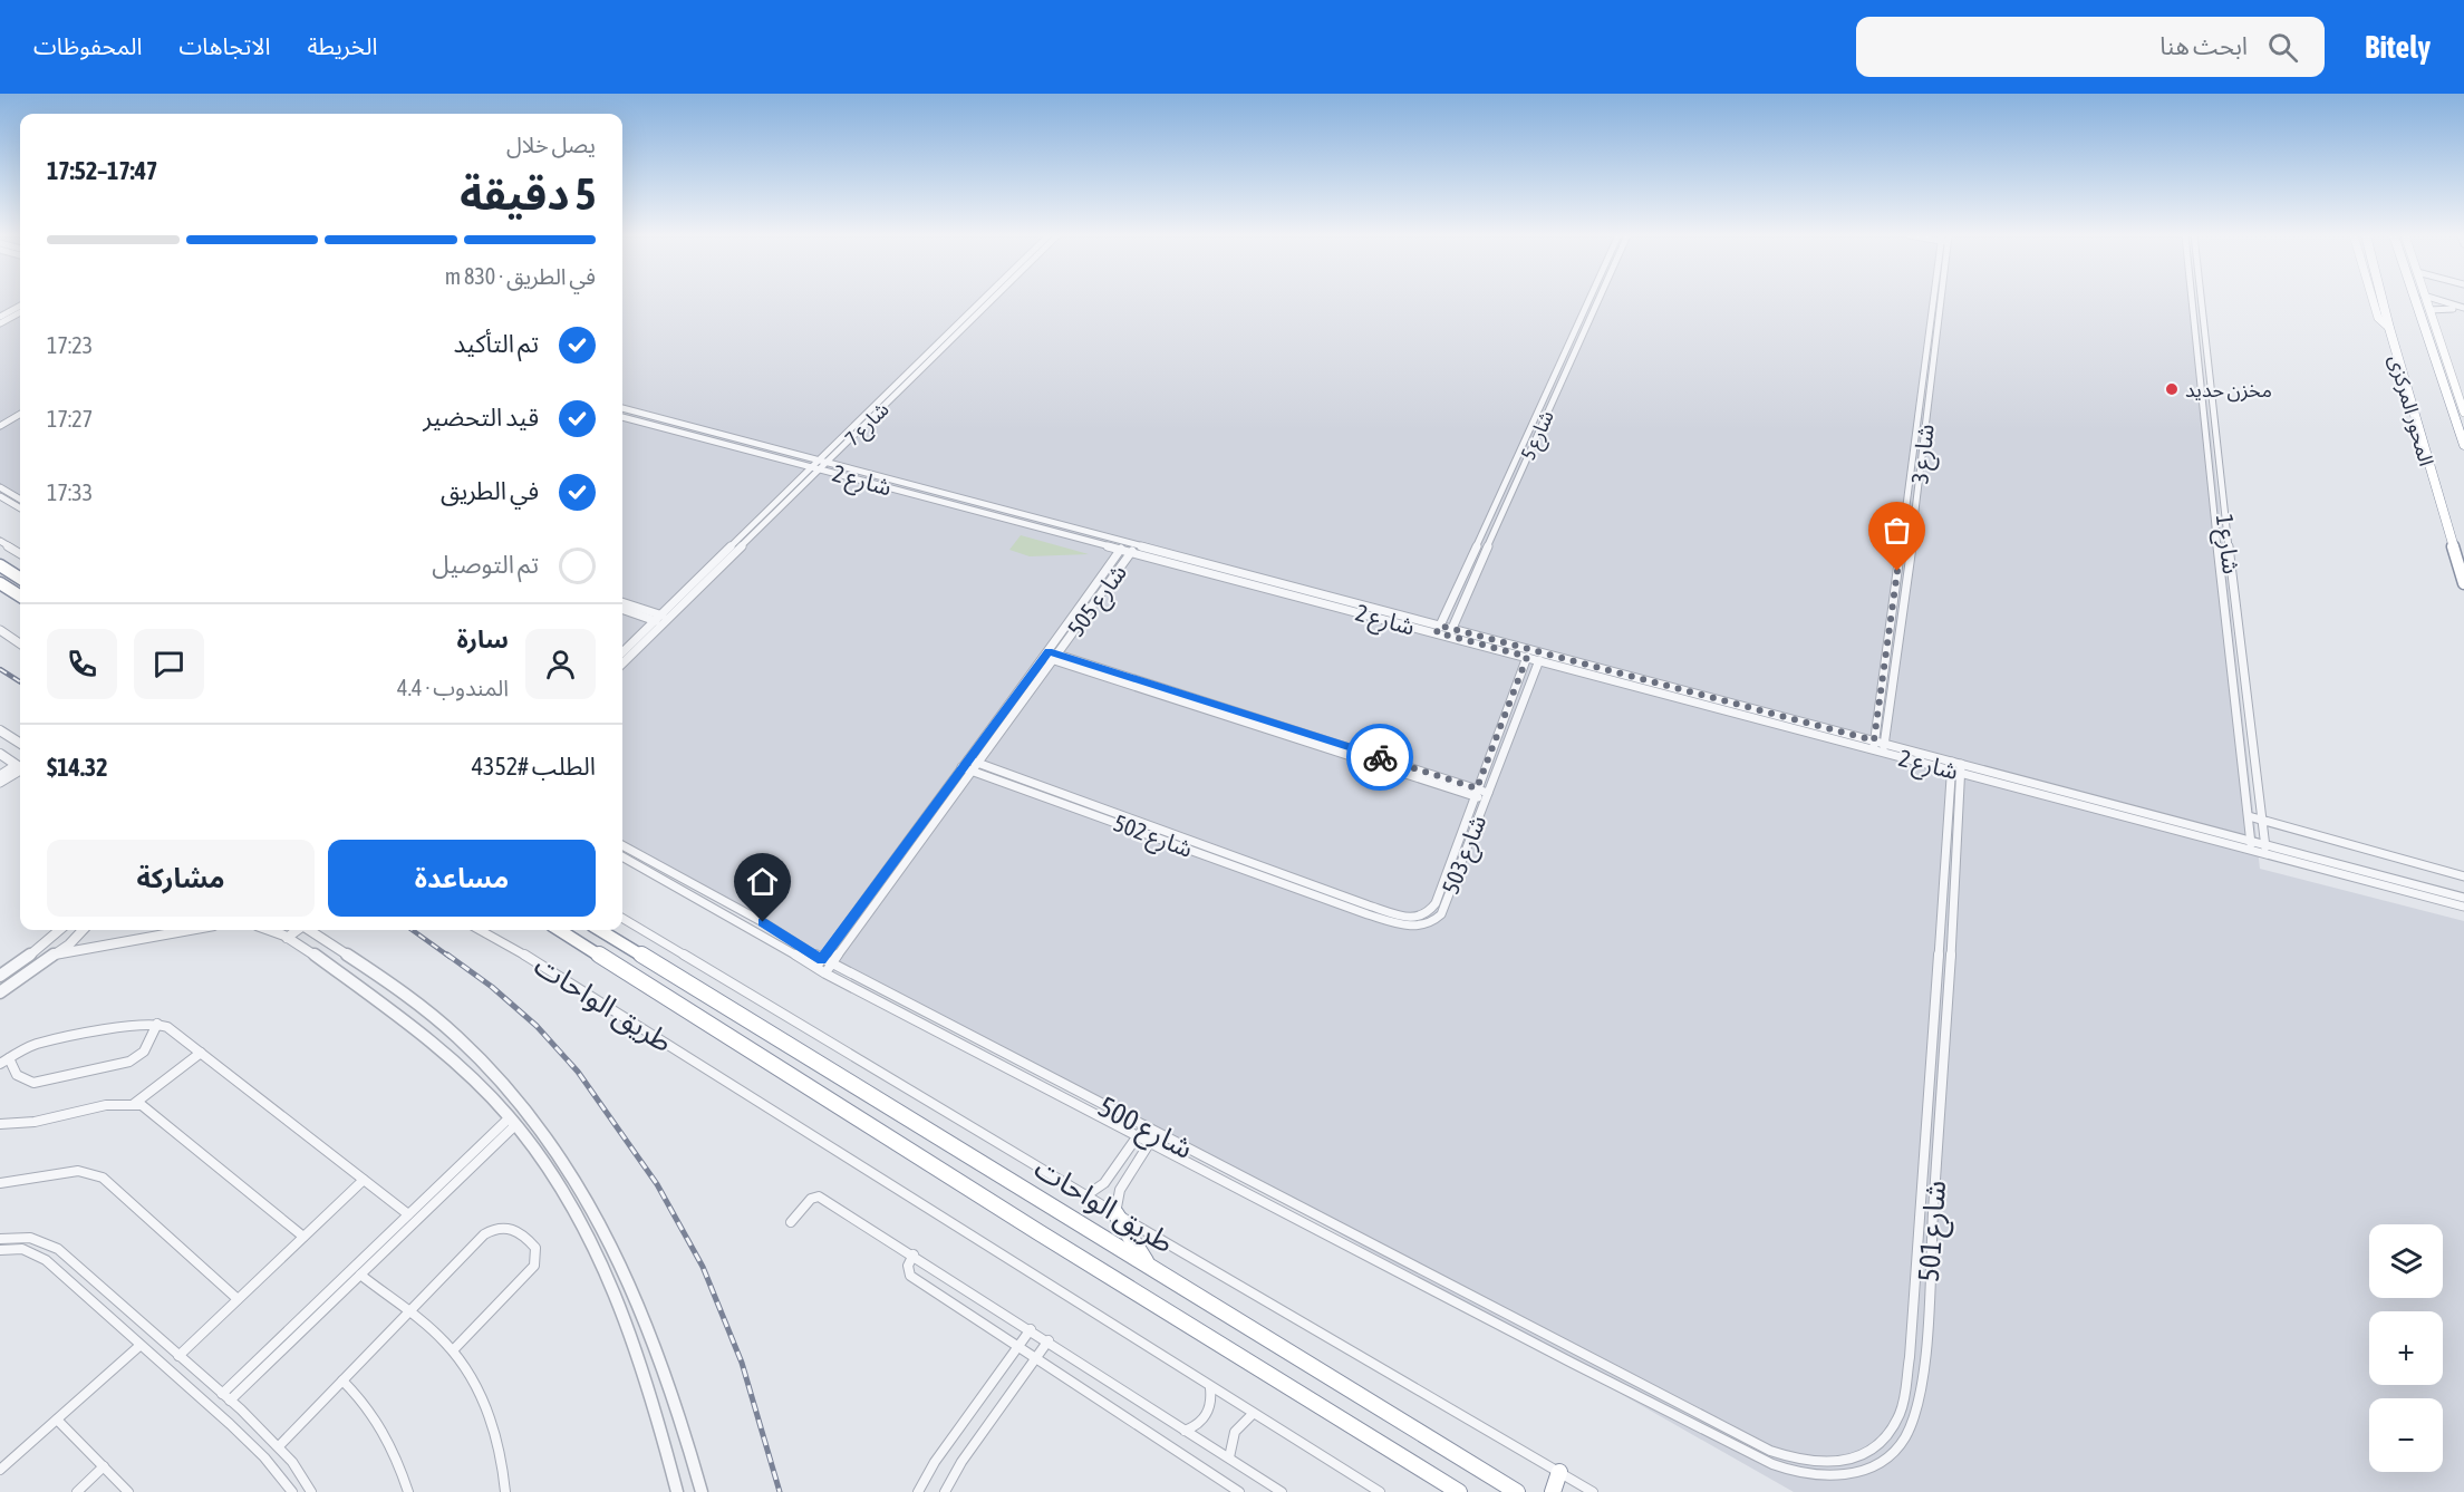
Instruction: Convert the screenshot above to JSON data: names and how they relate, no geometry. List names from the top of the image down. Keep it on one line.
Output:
{"streets":{"highway":["المحور المركزى","طريق الواحات"],"street":["شارع 7","شارع 5","شارع 3","شارع 2","شارع 1","شارع 505","شارع 502","شارع 503","شارع 500","شارع 501"]},"crossings":[["شارع 7","شارع 2"],["شارع 5","شارع 2"],["شارع 3","شارع 2"],["شارع 2","شارع 1"],["شارع 2","شارع 505"],["شارع 2","شارع 503"],["شارع 2","شارع 501"],["شارع 505","شارع 502"],["شارع 505","شارع 500"],["شارع 502","شارع 503"],["شارع 500","شارع 501"]],"places":["مخزن حديد"],"page":{"header":"Bitely","search":"ابحث هنا","nav":["الخريطة","الاتجاهات","المحفوظات"],"heading":["5 دقيقة","يصل خلال","17:47–17:52"],"panel":["سارة","المندوب · 4.4","الطلب #4352","$14.32"],"bar":"في الطريق · 830 m","list":[["تم التأكيد","17:23"],["قيد التحضير","17:27"],["في الطريق","17:33"],"تم التوصيل"],"buttons":["مساعدة","مشاركة"],"map_buttons":["+","−"]}}
